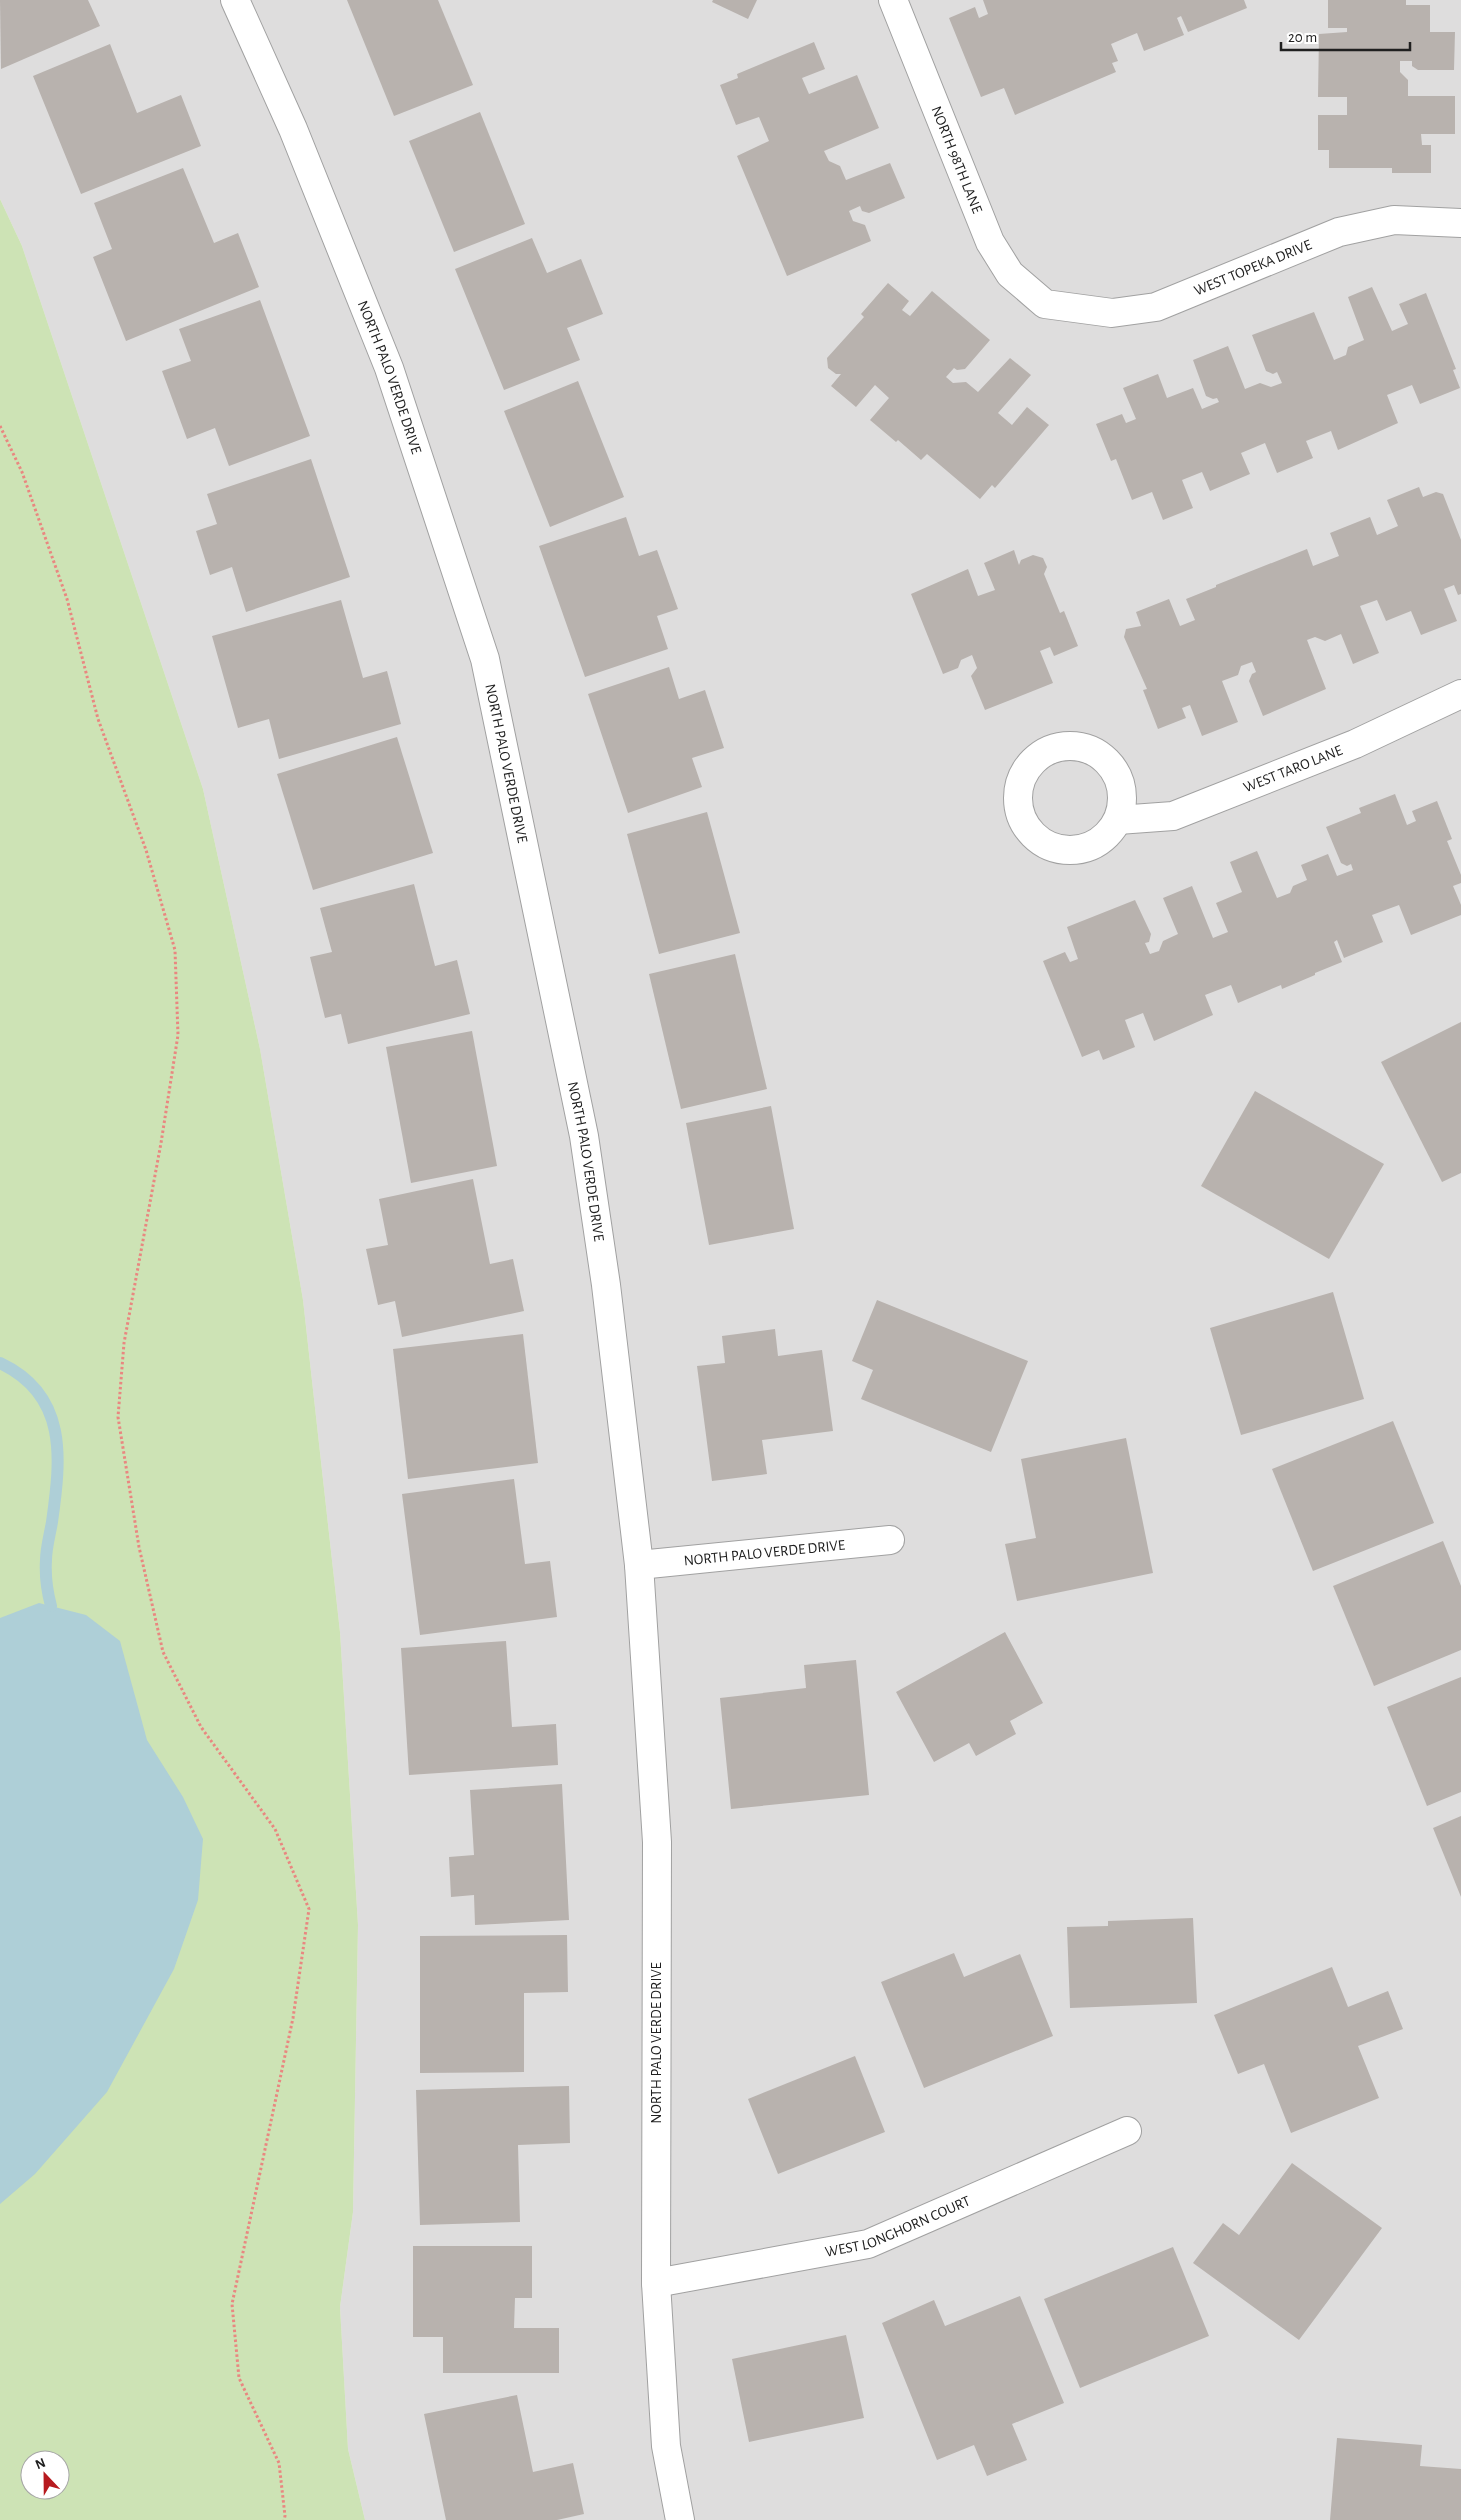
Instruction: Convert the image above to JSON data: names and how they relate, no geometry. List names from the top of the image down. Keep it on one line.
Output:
{"streets":{"street":["NORTH 98TH LANE","WEST TOPEKA DRIVE","NORTH PALO VERDE DRIVE","WEST TARO LANE","WEST LONGHORN COURT"]},"crossings":[["NORTH 98TH LANE","WEST TOPEKA DRIVE"],["NORTH PALO VERDE DRIVE","WEST LONGHORN COURT"]],"scale_bar":"20 m","north":"top"}
